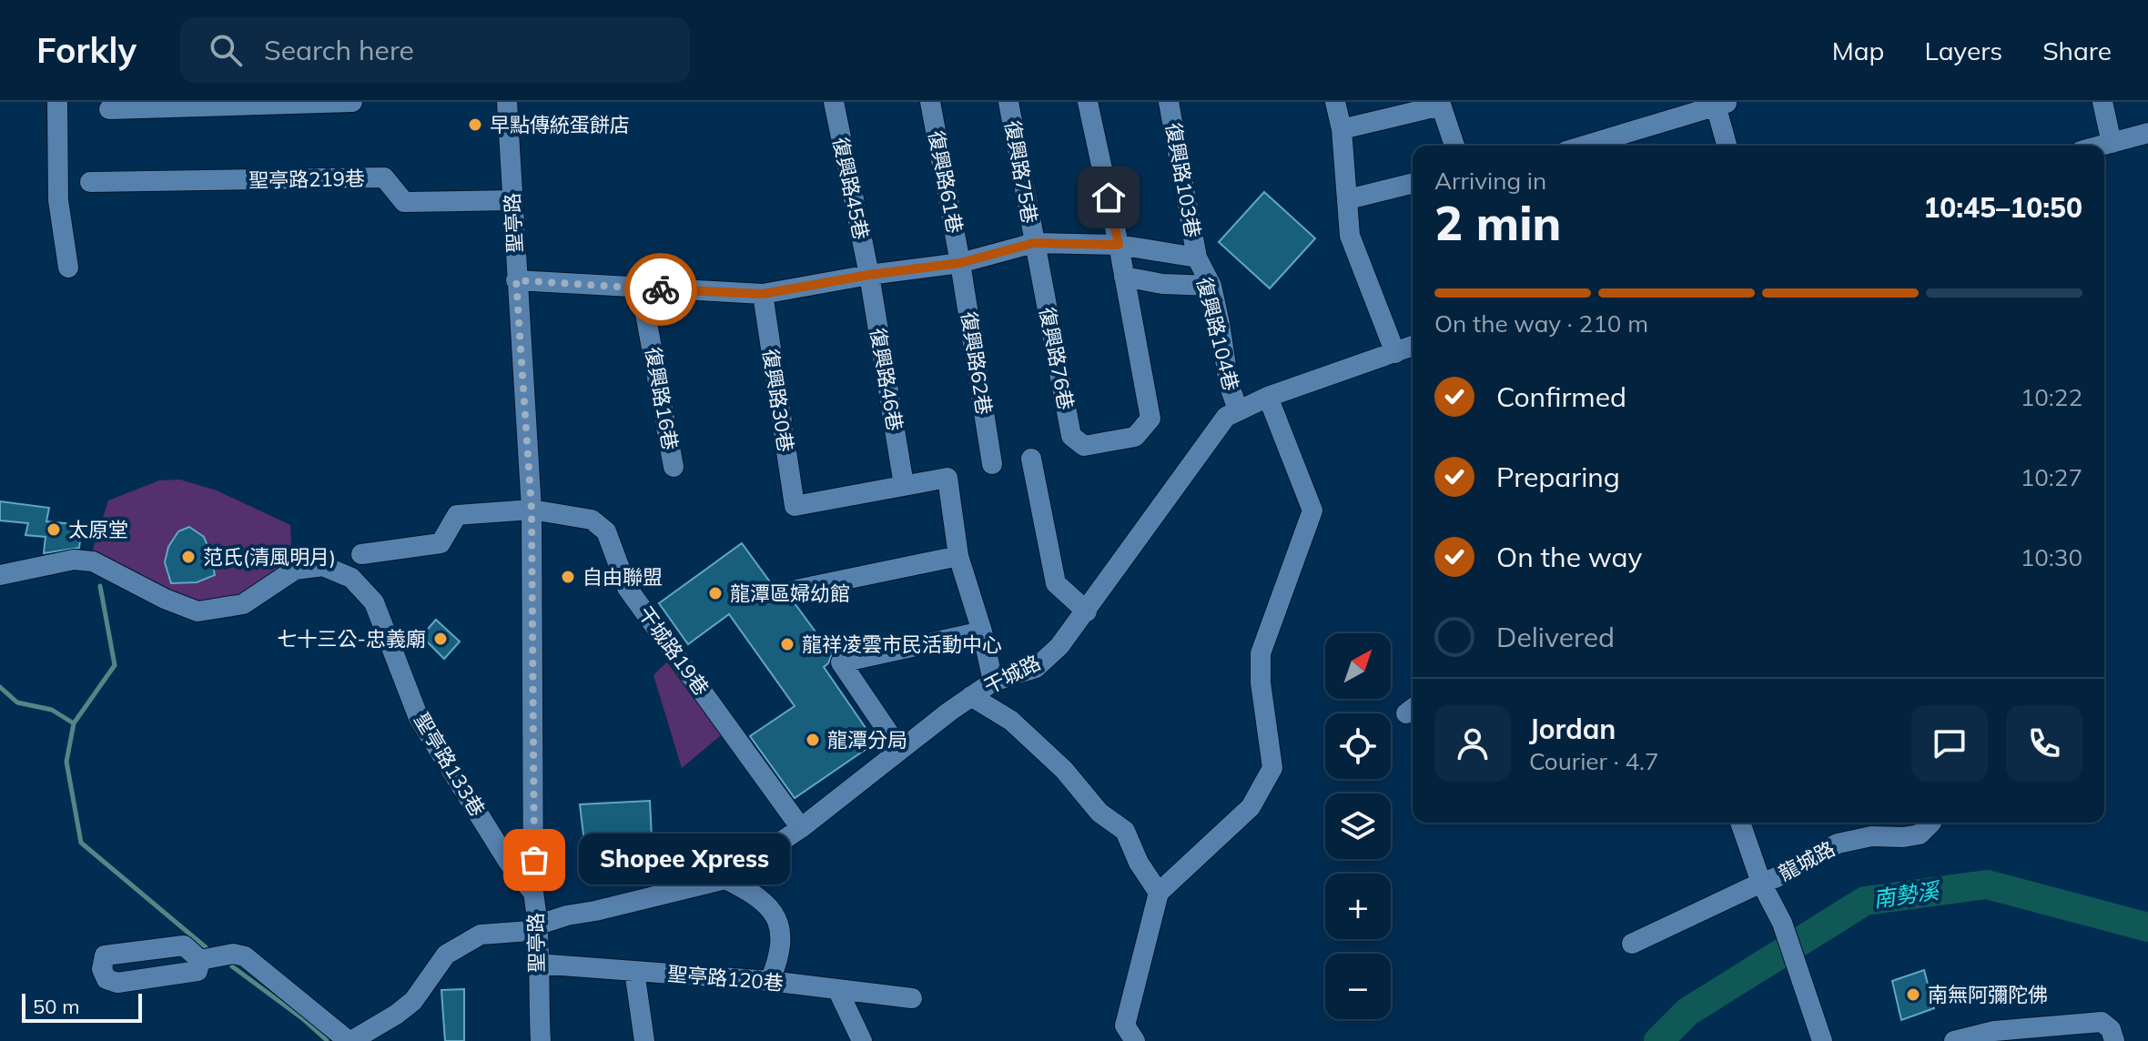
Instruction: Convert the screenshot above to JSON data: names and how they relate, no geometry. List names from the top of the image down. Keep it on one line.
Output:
{"streets":{"street":["復興路75巷","聖亭路219巷","復興路103巷","復興路61巷","復興路45巷","聖亭路","復興路104巷","復興路76巷","復興路62巷","復興路46巷","復興路16巷","復興路30巷","干城路19巷","干城路","聖亭路133巷","龍城路","聖亭路120巷"]},"crossings":[["復興路75巷","復興路76巷"],["聖亭路219巷","聖亭路"],["復興路103巷","復興路104巷"],["復興路61巷","復興路62巷"],["復興路45巷","復興路46巷"],["聖亭路","干城路19巷"],["聖亭路","干城路"],["聖亭路","聖亭路133巷"],["聖亭路","聖亭路120巷"],["復興路104巷","干城路"],["復興路46巷","復興路30巷"],["干城路19巷","干城路"]],"water":["南勢溪"],"places":["早點傳統蛋餅店","太原堂","范氏(清風明月)","自由聯盟","龍潭區婦幼館","七十三公-忠義廟","龍祥凌雲市民活動中心","龍潭分局","Shopee Xpress","南無阿彌陀佛"],"scale_bar":"50 m","north":"top right","page":{"header":"Forkly","search":"Search here","nav":["Map","Layers","Share"],"heading":["2 min","Arriving in","10:45–10:50"],"panel":["Jordan","Courier · 4.7"],"bar":"On the way · 210 m","list":[["Confirmed","10:22"],["Preparing","10:27"],["On the way","10:30"],"Delivered"],"map_buttons":["+","−"],"bubble":"Shopee Xpress","scale":"50 m"}}
